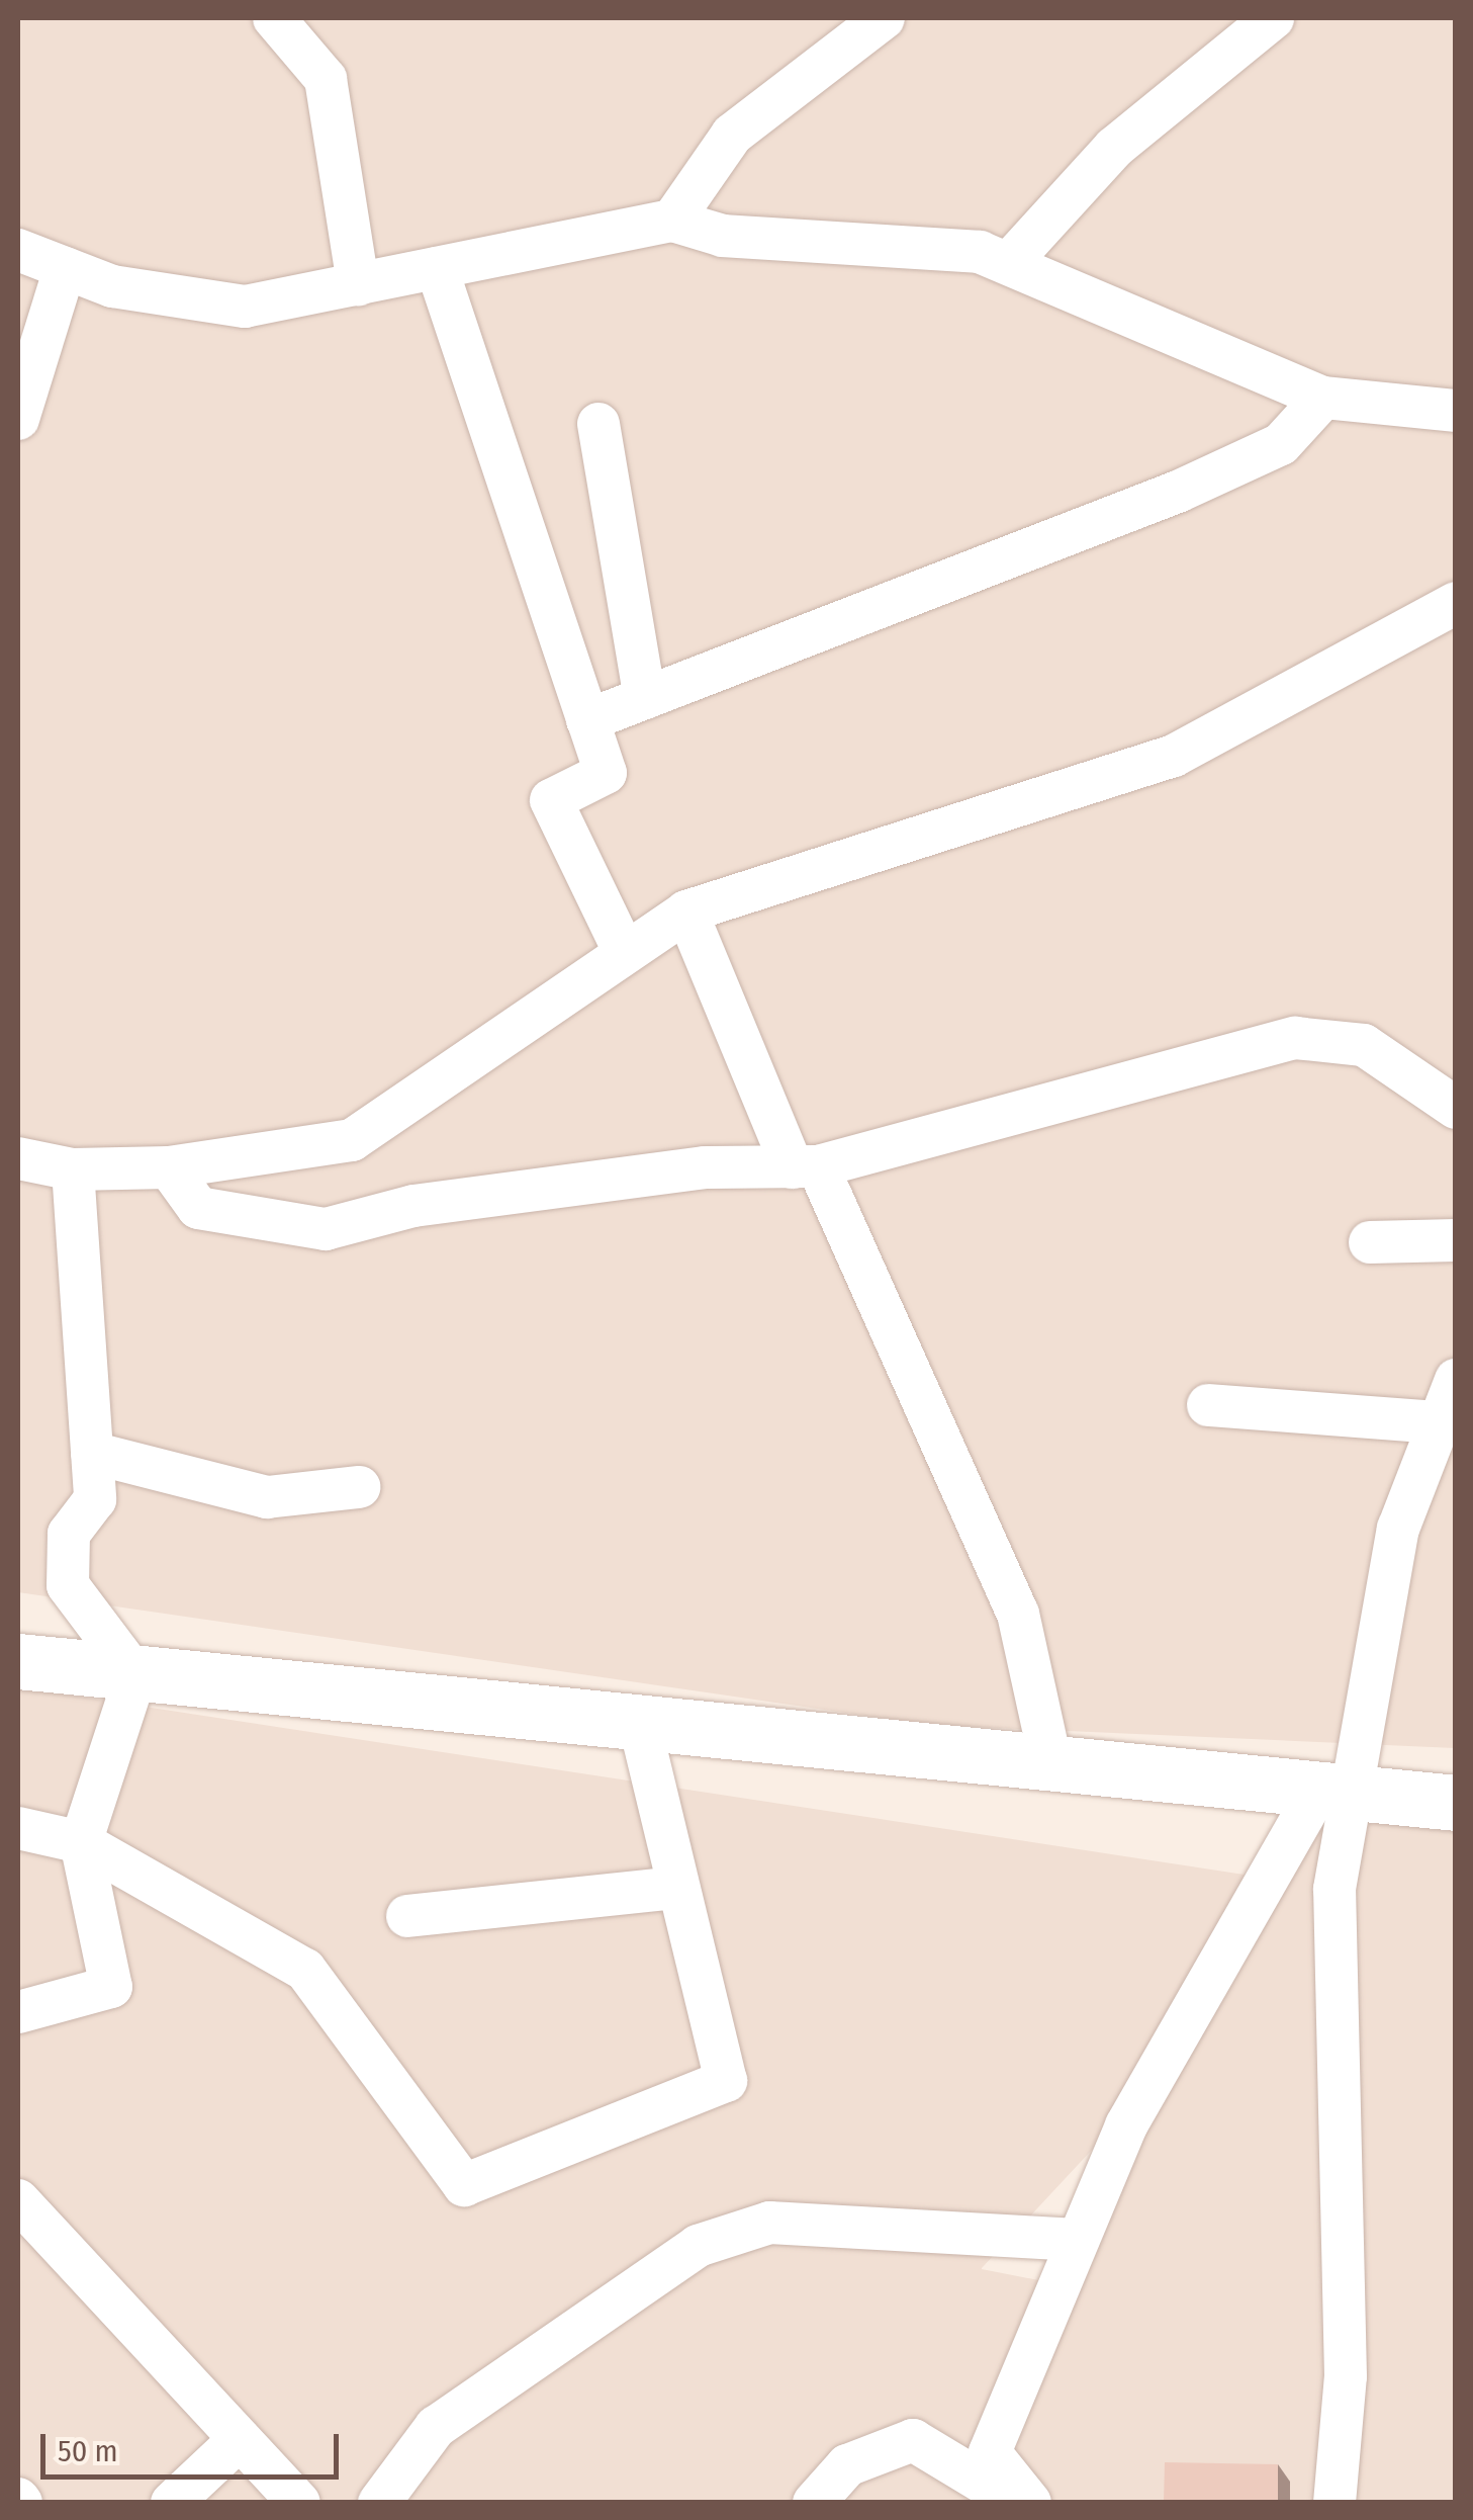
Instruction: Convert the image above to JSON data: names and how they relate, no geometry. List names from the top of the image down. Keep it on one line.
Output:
{"scale_bar":"50 m"}
